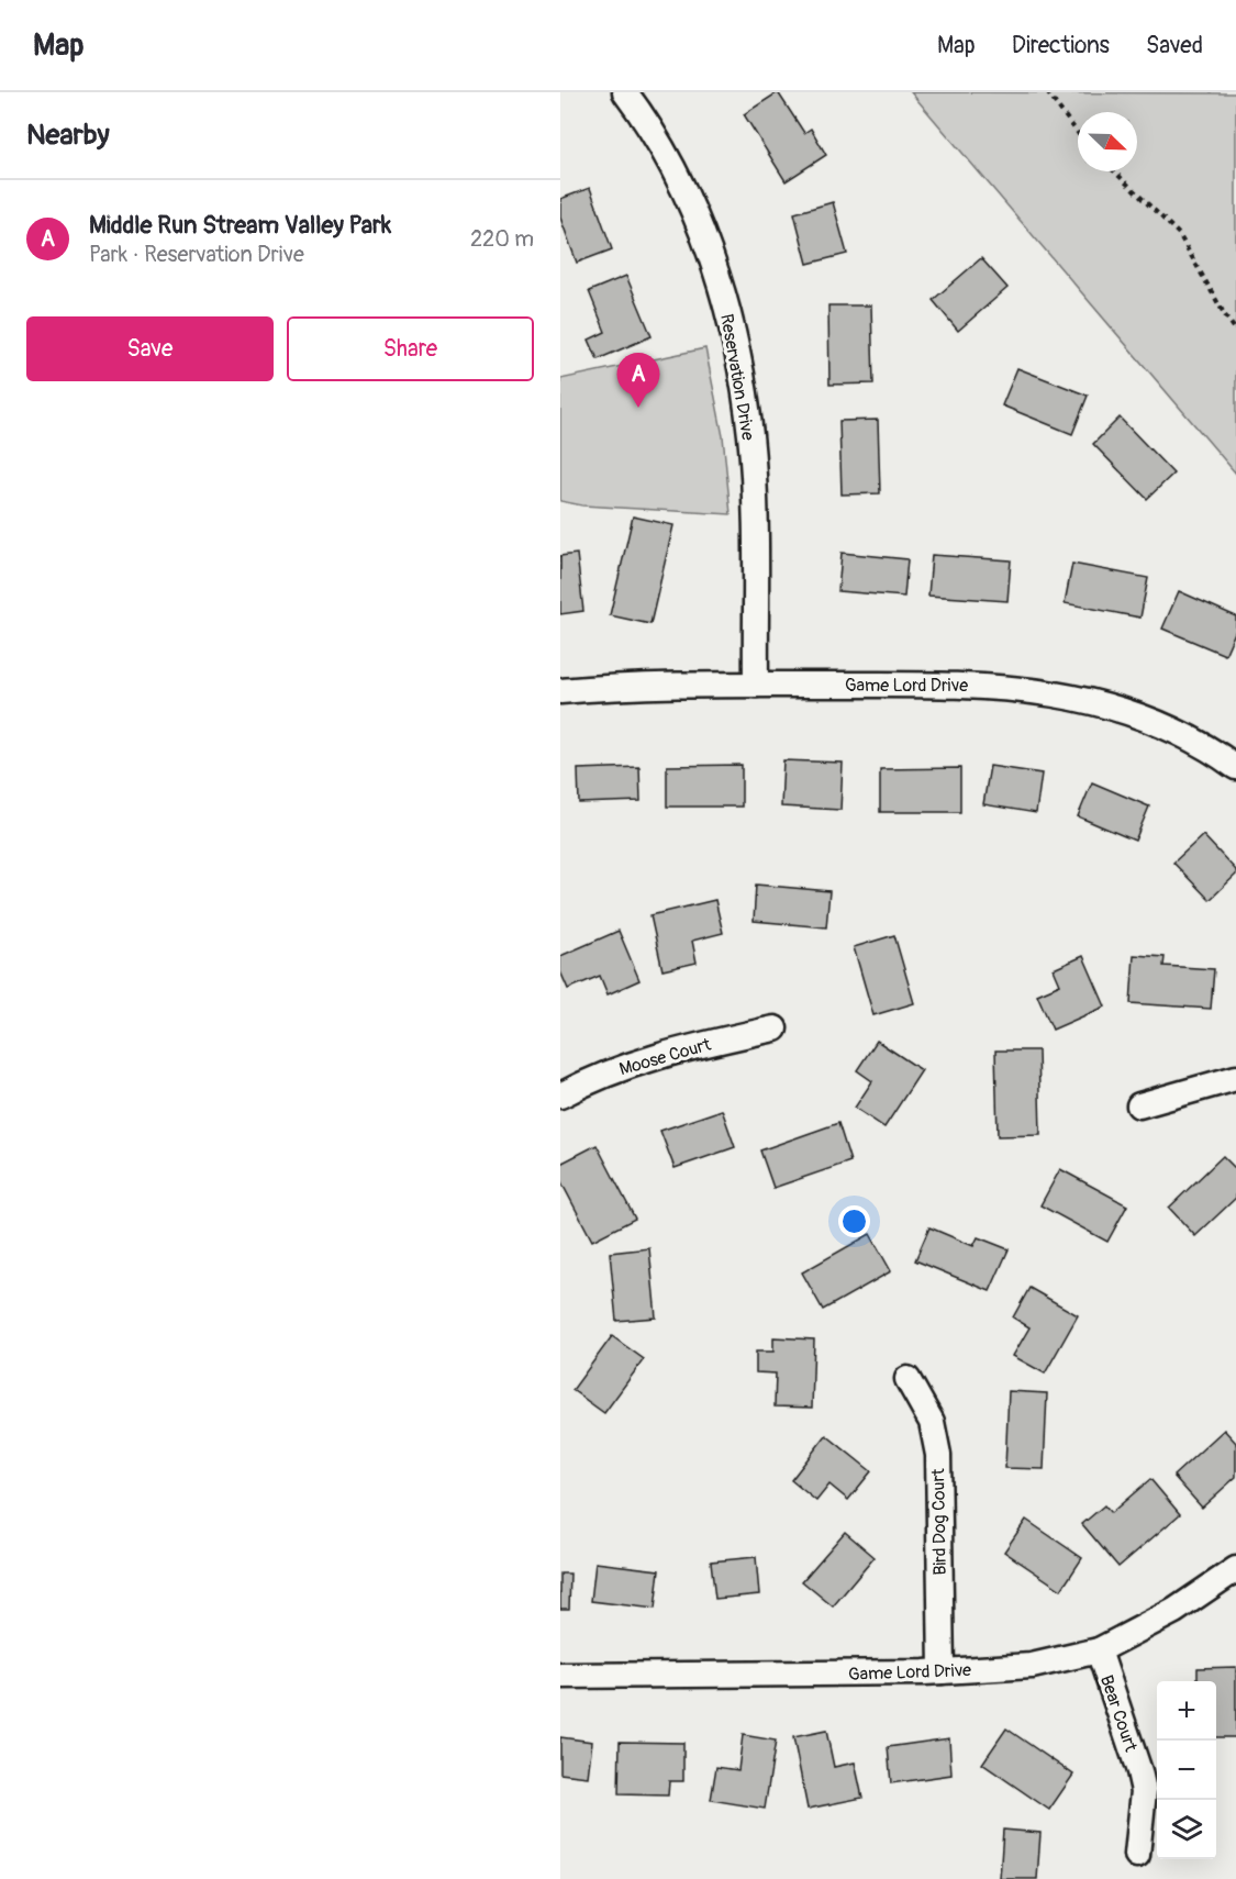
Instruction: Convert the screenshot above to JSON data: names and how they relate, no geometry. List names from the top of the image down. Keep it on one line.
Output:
{"streets":{"street":["Reservation Drive","Game Lord Drive","Moose Court","Bird Dog Court","Bear Court"]},"crossings":[["Reservation Drive","Game Lord Drive"],["Game Lord Drive","Bird Dog Court"],["Game Lord Drive","Bear Court"]],"north":"bottom right","page":{"header":"Map","nav":["Map","Directions","Saved"],"heading":"Nearby","list":[{"mark":"A","name":"Middle Run Stream Valley Park","note":"Park · Reservation Drive","value":"220 m"}],"buttons":["Save","Share"],"pins":"A","map_buttons":["+","−"]}}
